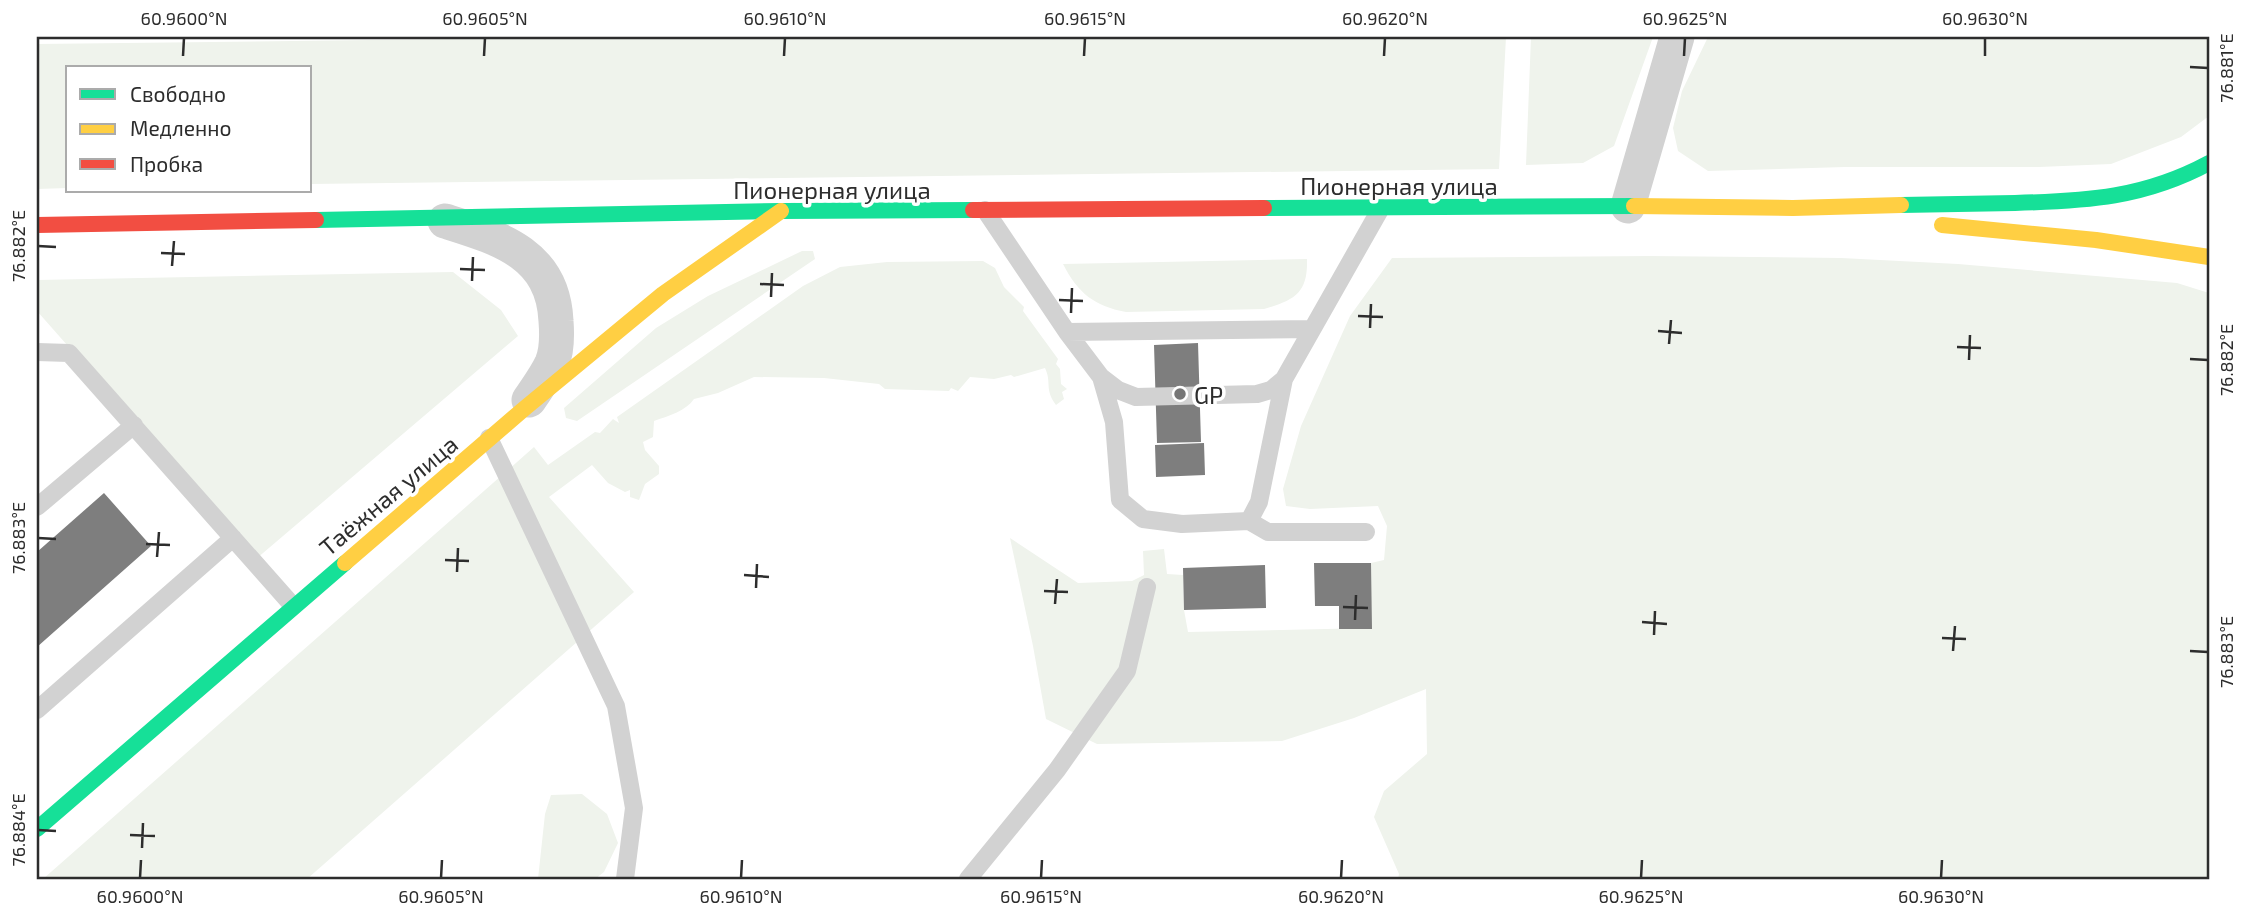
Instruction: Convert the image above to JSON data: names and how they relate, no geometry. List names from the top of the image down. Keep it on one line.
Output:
{"streets":{"street":["Пионерная улица","Таёжная улица"]},"crossings":[["Пионерная улица","Таёжная улица"]],"places":["GP"],"legend":["Свободно","Медленно","Пробка"],"coordinates":["60.9600°N","60.9605°N","60.9610°N","60.9615°N","60.9620°N","60.9625°N","60.9630°N","76.881°E","76.882°E","76.883°E","76.884°E"]}
